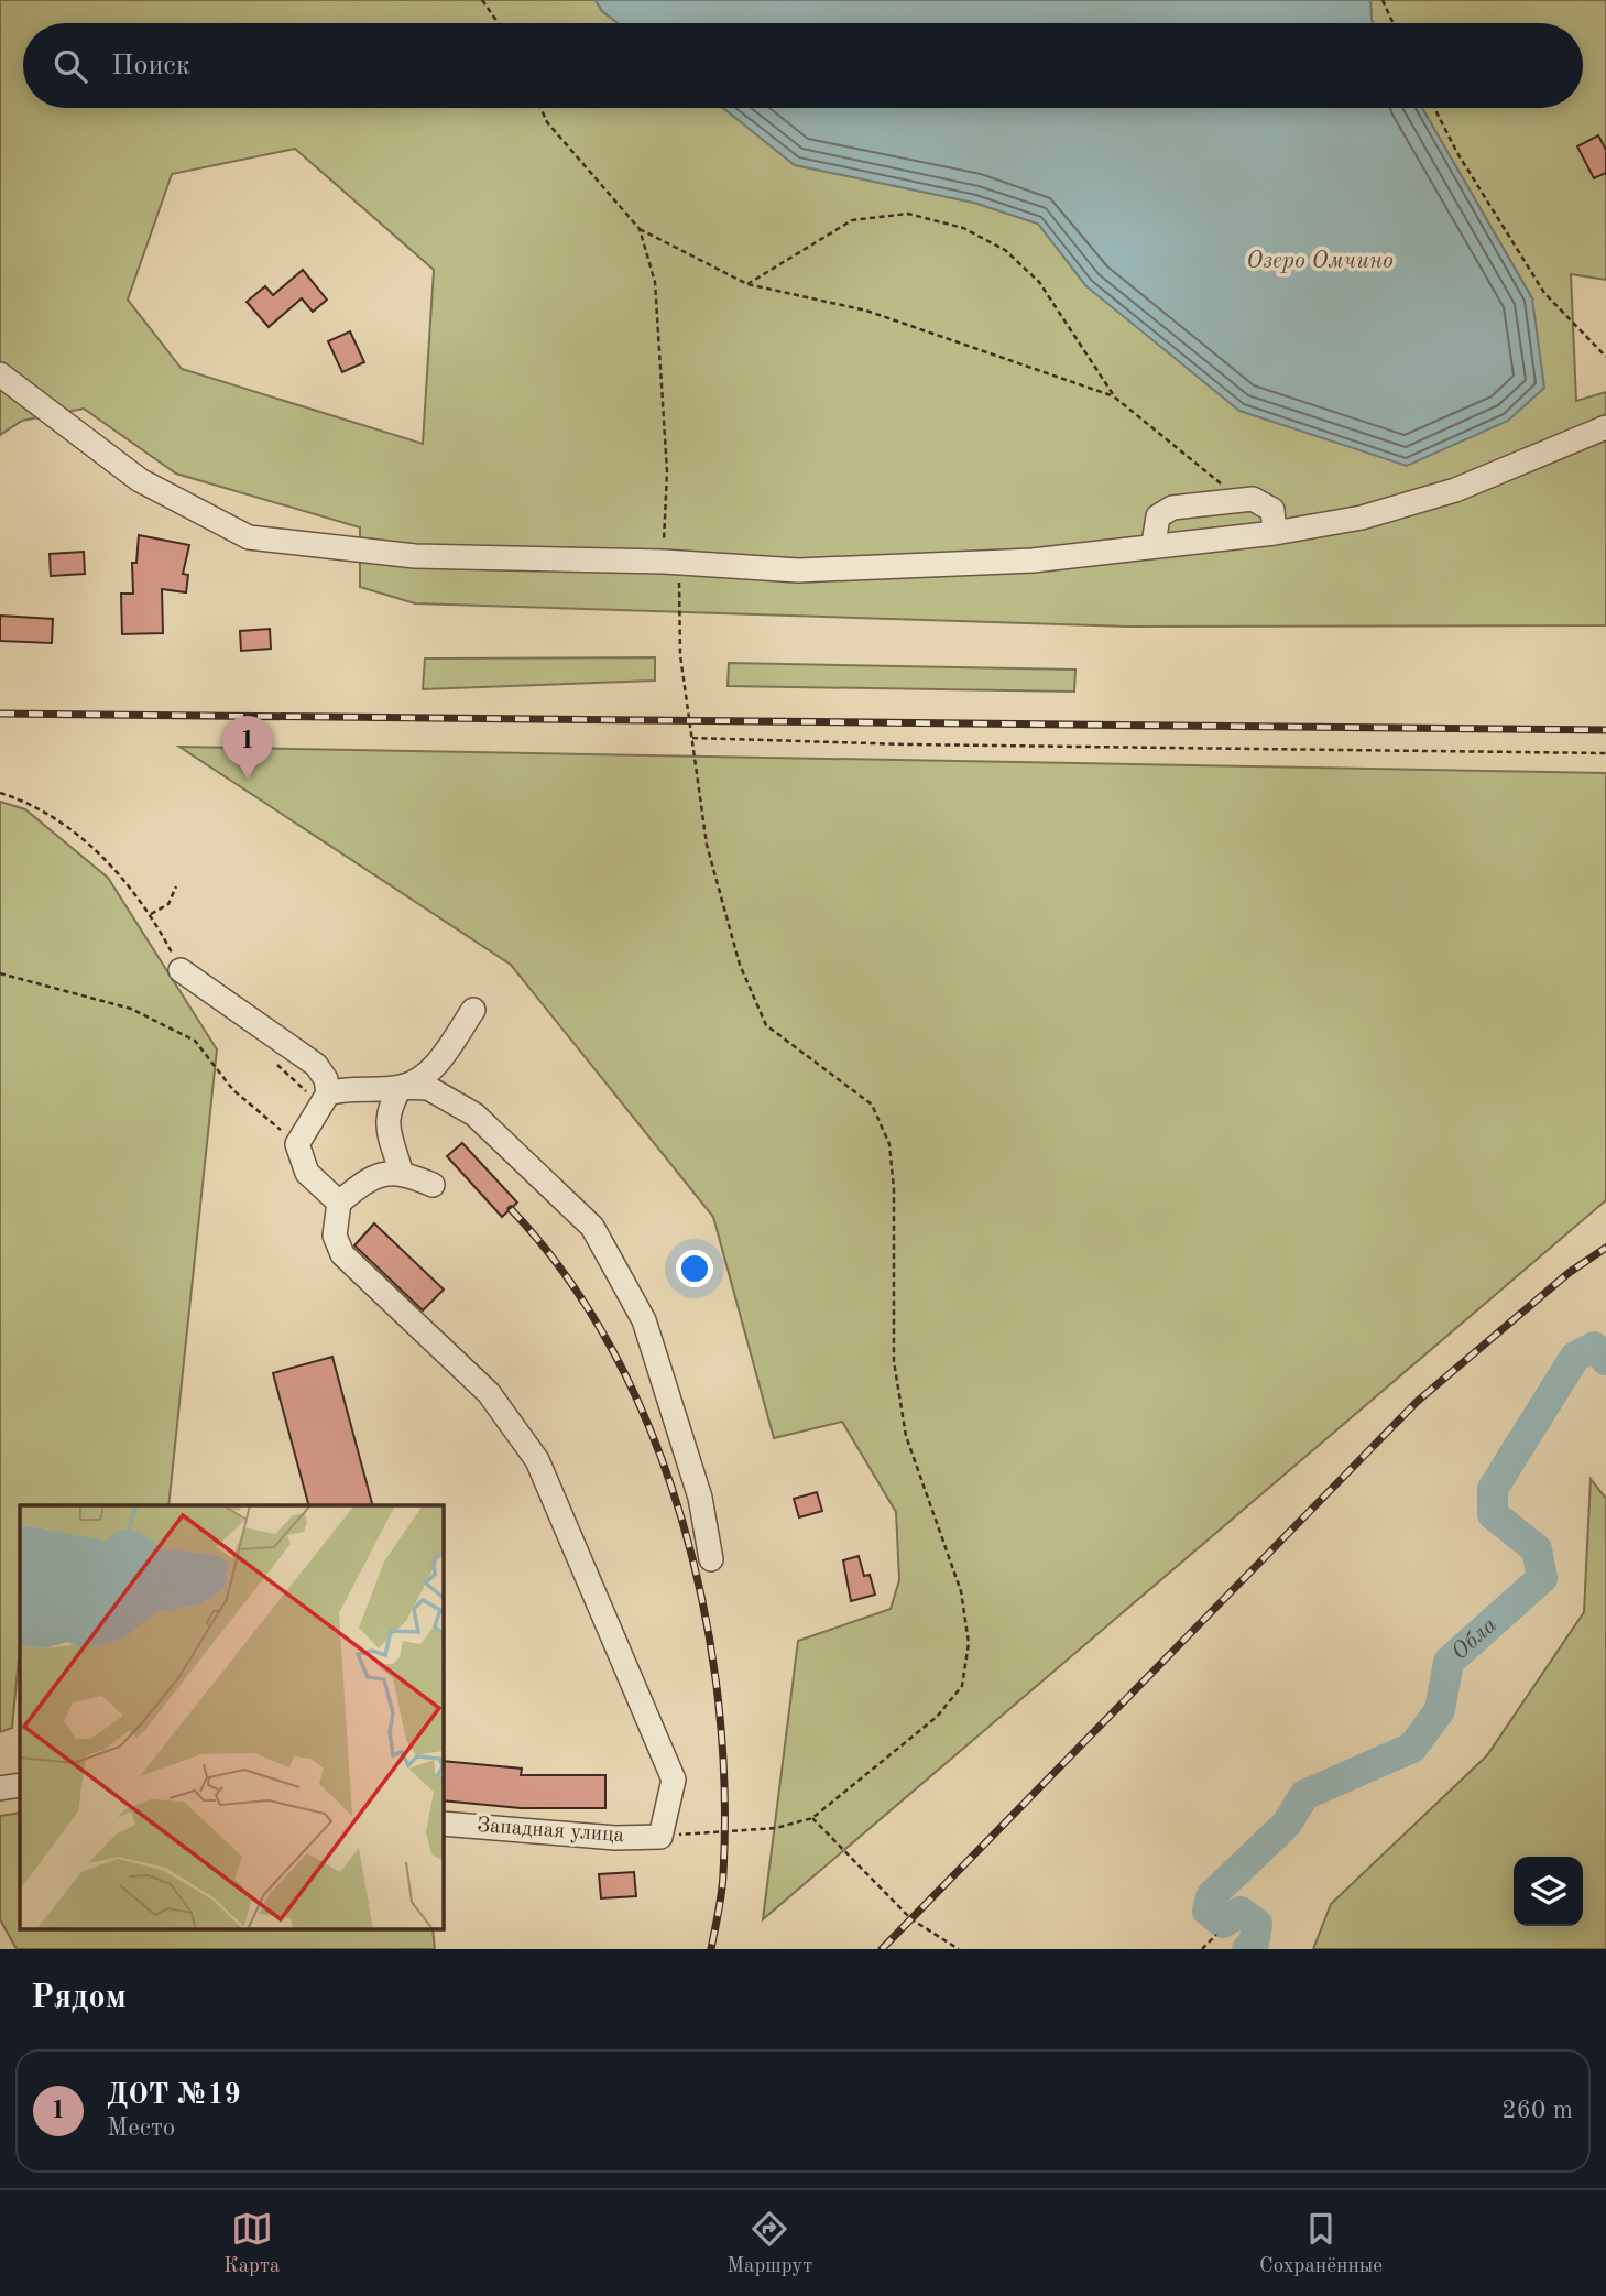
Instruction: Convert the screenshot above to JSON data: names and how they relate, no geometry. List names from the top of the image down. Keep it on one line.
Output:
{"streets":{"street":["Западная улица"]},"water":["Озеро Омчино","Обла"],"page":{"search":"Поиск","pins":"1","heading":"Рядом","list":[{"mark":"1","name":"ДОТ №19","note":"Место","value":"260 m"}],"nav":["Карта","Маршрут","Сохранённые"]}}
